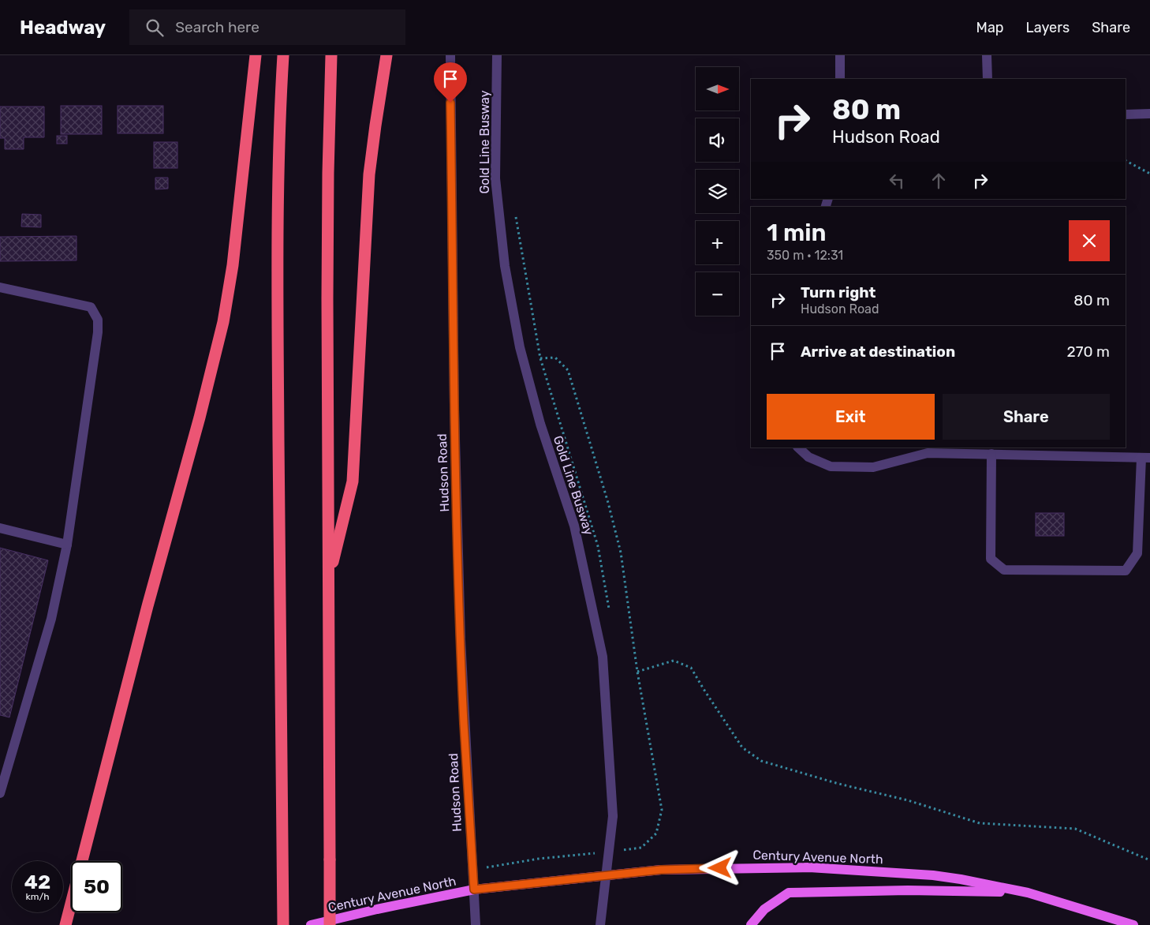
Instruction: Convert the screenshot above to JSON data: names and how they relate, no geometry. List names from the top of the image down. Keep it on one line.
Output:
{"streets":{"main road":["Century Avenue North"],"street":["Gold Line Busway","Hudson Road"]},"crossings":[["Hudson Road","Century Avenue North"]],"north":"right","page":{"header":"Headway","search":"Search here","nav":["Map","Layers","Share"],"map_buttons":["+","−"],"turn":["80 m","Hudson Road"],"heading":["1 min","350 m · 12:31"],"list":[{"name":"Turn right","note":"Hudson Road","value":"80 m"},{"name":"Arrive at destination","value":"270 m"}],"buttons":["Exit","Share"],"speed":"42 km/h","limit":"50"}}
